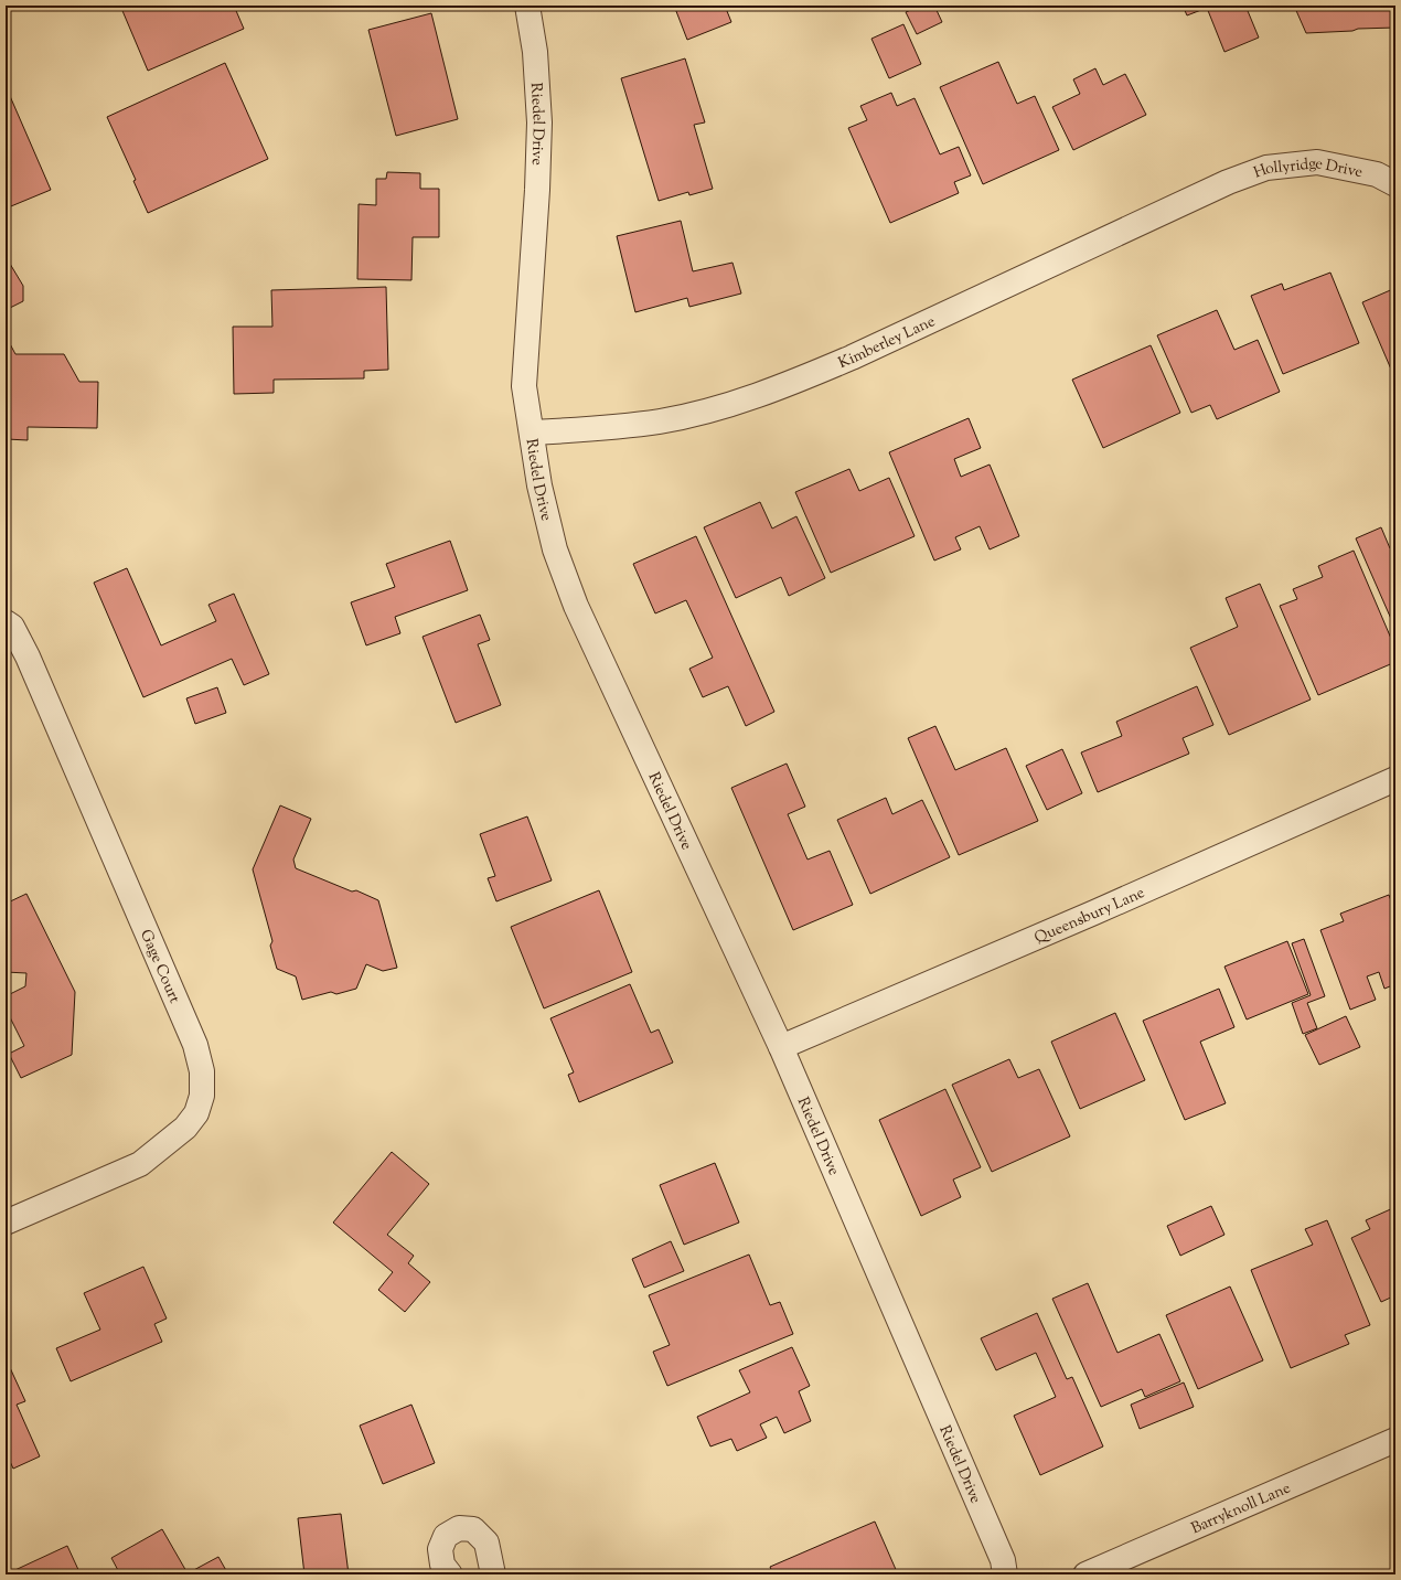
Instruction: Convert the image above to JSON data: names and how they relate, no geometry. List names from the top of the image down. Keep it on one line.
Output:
{"streets":{"street":["Riedel Drive","Hollyridge Drive","Kimberley Lane","Queensbury Lane","Gage Court","Barryknoll Lane"]},"crossings":[["Riedel Drive","Kimberley Lane"],["Riedel Drive","Queensbury Lane"],["Hollyridge Drive","Kimberley Lane"]]}
